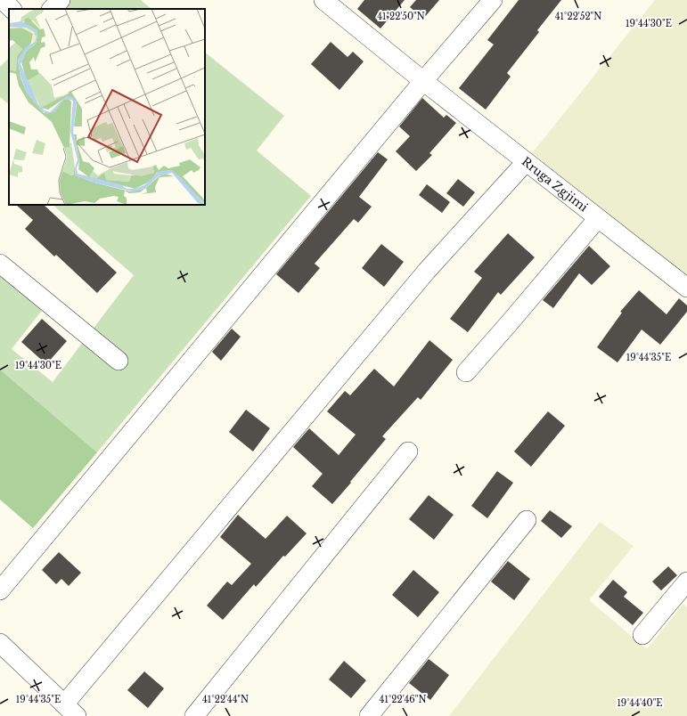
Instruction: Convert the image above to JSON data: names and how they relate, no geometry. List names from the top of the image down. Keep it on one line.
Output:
{"streets":{"street":["Rruga Zgjimi"]},"coordinates":["41°22'50\"N","41°22'52\"N","19°44'30\"E","19°44'35\"E","41°22'44\"N","41°22'46\"N","19°44'40\"E"]}
